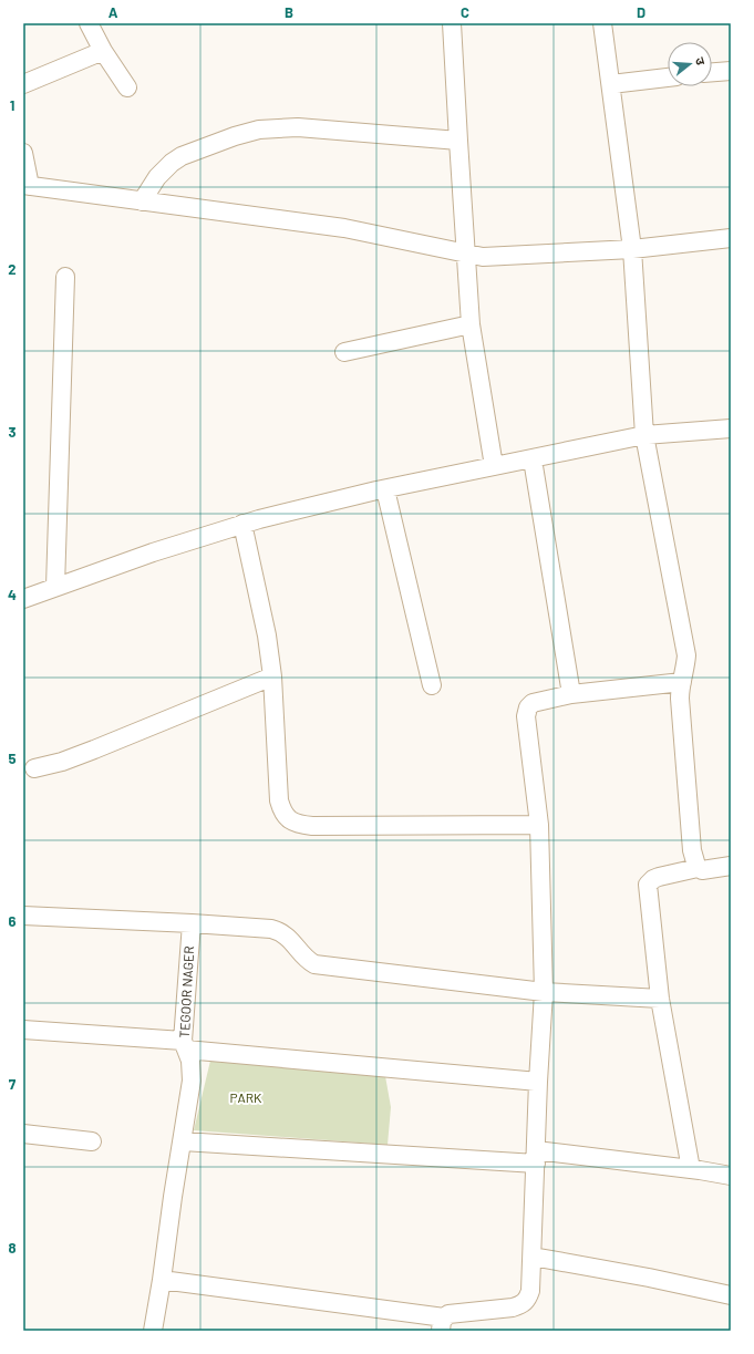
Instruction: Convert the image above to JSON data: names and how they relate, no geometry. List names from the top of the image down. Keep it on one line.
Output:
{"streets":{"street":["TEGOOR NAGER"]},"parks":["PARK"],"north":"right","grid":{"columns":["A","B","C","D"],"rows":["1","2","3","4","5","6","7","8"]}}
